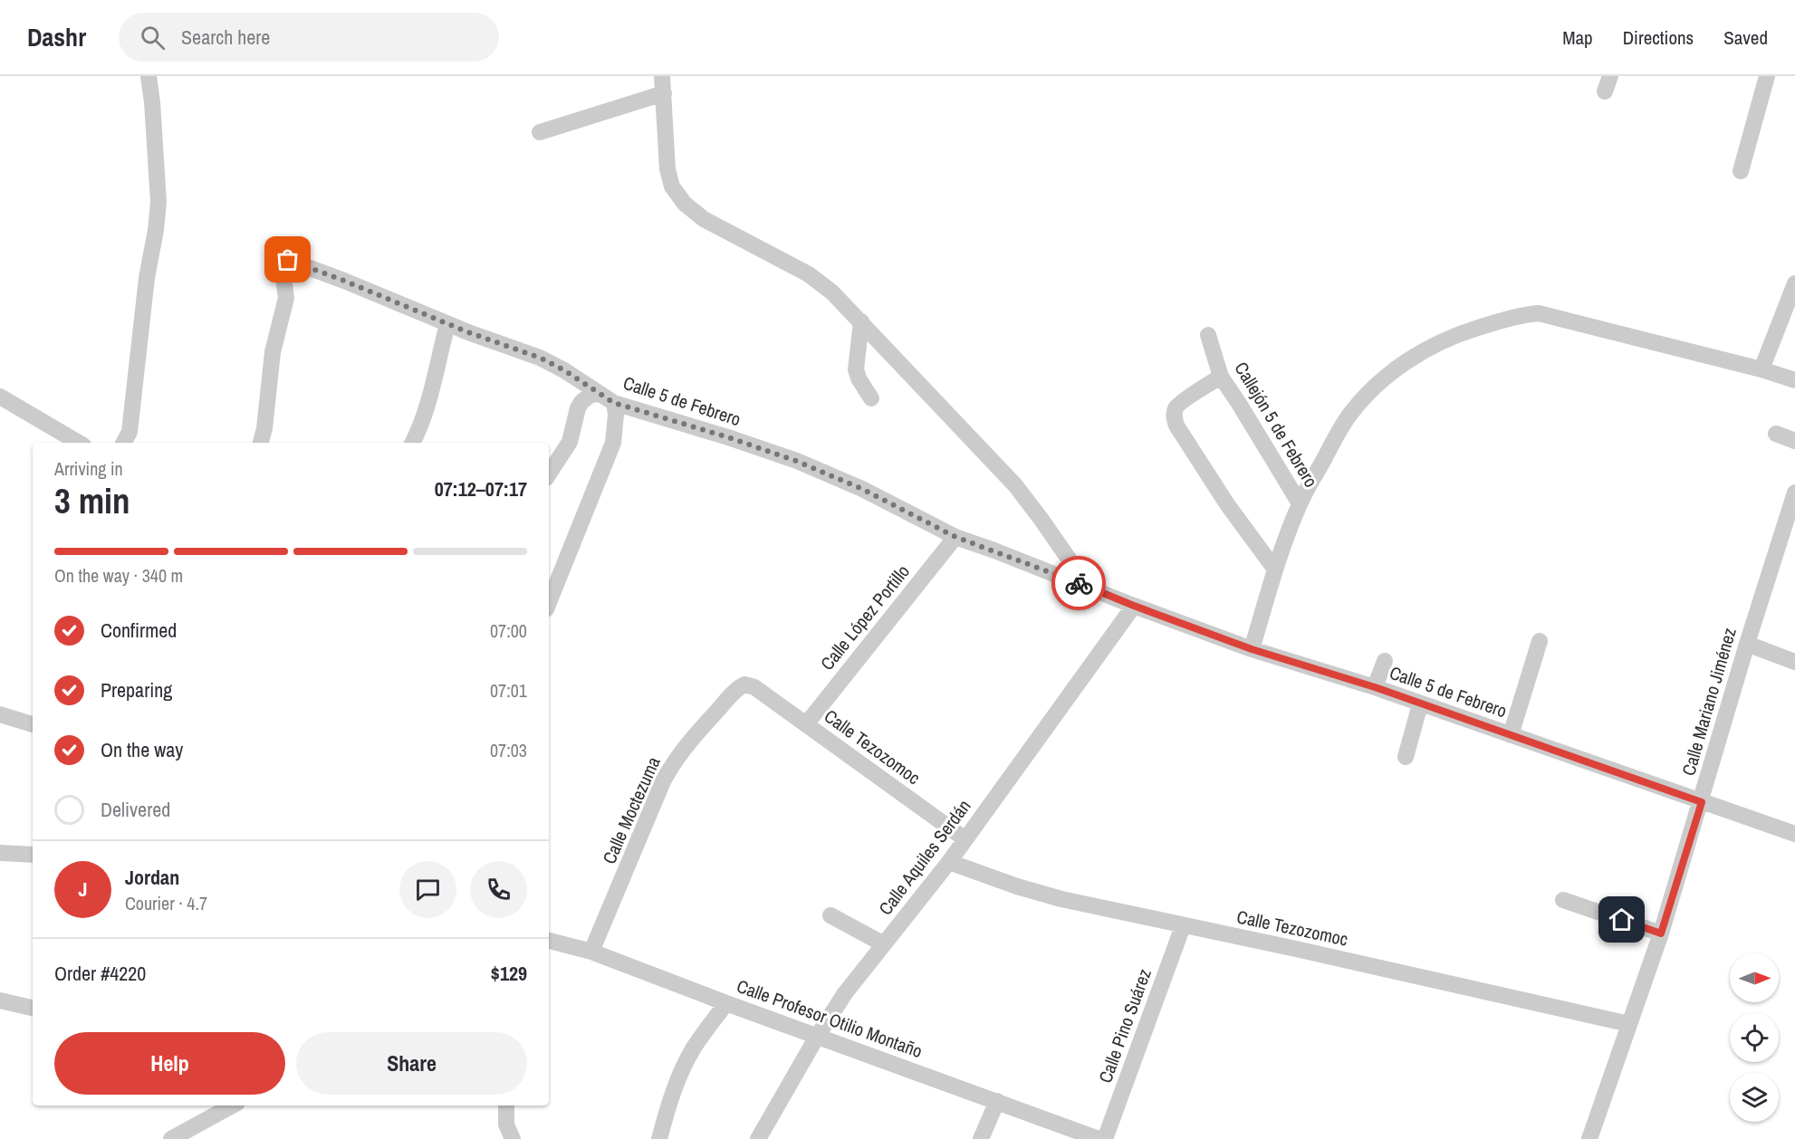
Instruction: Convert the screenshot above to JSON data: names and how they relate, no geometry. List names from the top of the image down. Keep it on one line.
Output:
{"streets":{"street":["Calle 5 de Febrero","Callejón 5 de Febrero","Calle López Portillo","Calle Mariano Jiménez","Calle Tezozomoc","Calle Moctezuma","Calle Aquiles Serdán","Calle Profesor Otilio Montaño","Calle Pino Suárez"]},"crossings":[["Calle 5 de Febrero","Callejón 5 de Febrero"],["Calle 5 de Febrero","Calle López Portillo"],["Calle 5 de Febrero","Calle Mariano Jiménez"],["Calle 5 de Febrero","Calle Aquiles Serdán"],["Calle López Portillo","Calle Tezozomoc"],["Calle Mariano Jiménez","Calle Tezozomoc"],["Calle Tezozomoc","Calle Moctezuma"],["Calle Tezozomoc","Calle Aquiles Serdán"],["Calle Tezozomoc","Calle Pino Suárez"],["Calle Moctezuma","Calle Profesor Otilio Montaño"],["Calle Aquiles Serdán","Calle Profesor Otilio Montaño"]],"north":"right","page":{"header":"Dashr","search":"Search here","nav":["Map","Directions","Saved"],"heading":["3 min","Arriving in","07:12–07:17"],"panel":["Jordan","Courier · 4.7","Order #4220","$129"],"bar":"On the way · 340 m","list":[["Confirmed","07:00"],["Preparing","07:01"],["On the way","07:03"],"Delivered"],"round":"J","buttons":["Help","Share"]}}
